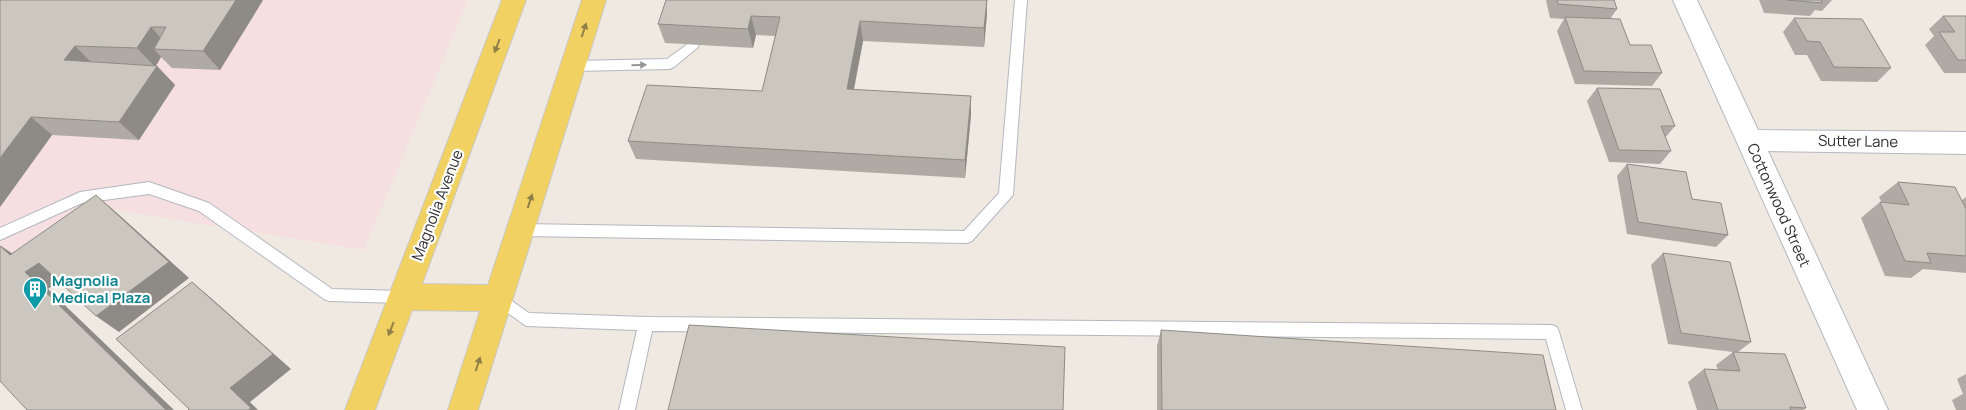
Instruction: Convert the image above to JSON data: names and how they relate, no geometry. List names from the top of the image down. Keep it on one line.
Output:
{"streets":{"main road":["Magnolia Avenue"],"street":["Sutter Lane","Cottonwood Street"]},"crossings":[["Sutter Lane","Cottonwood Street"]],"places":{"building":["Magnolia Medical Plaza"]}}
